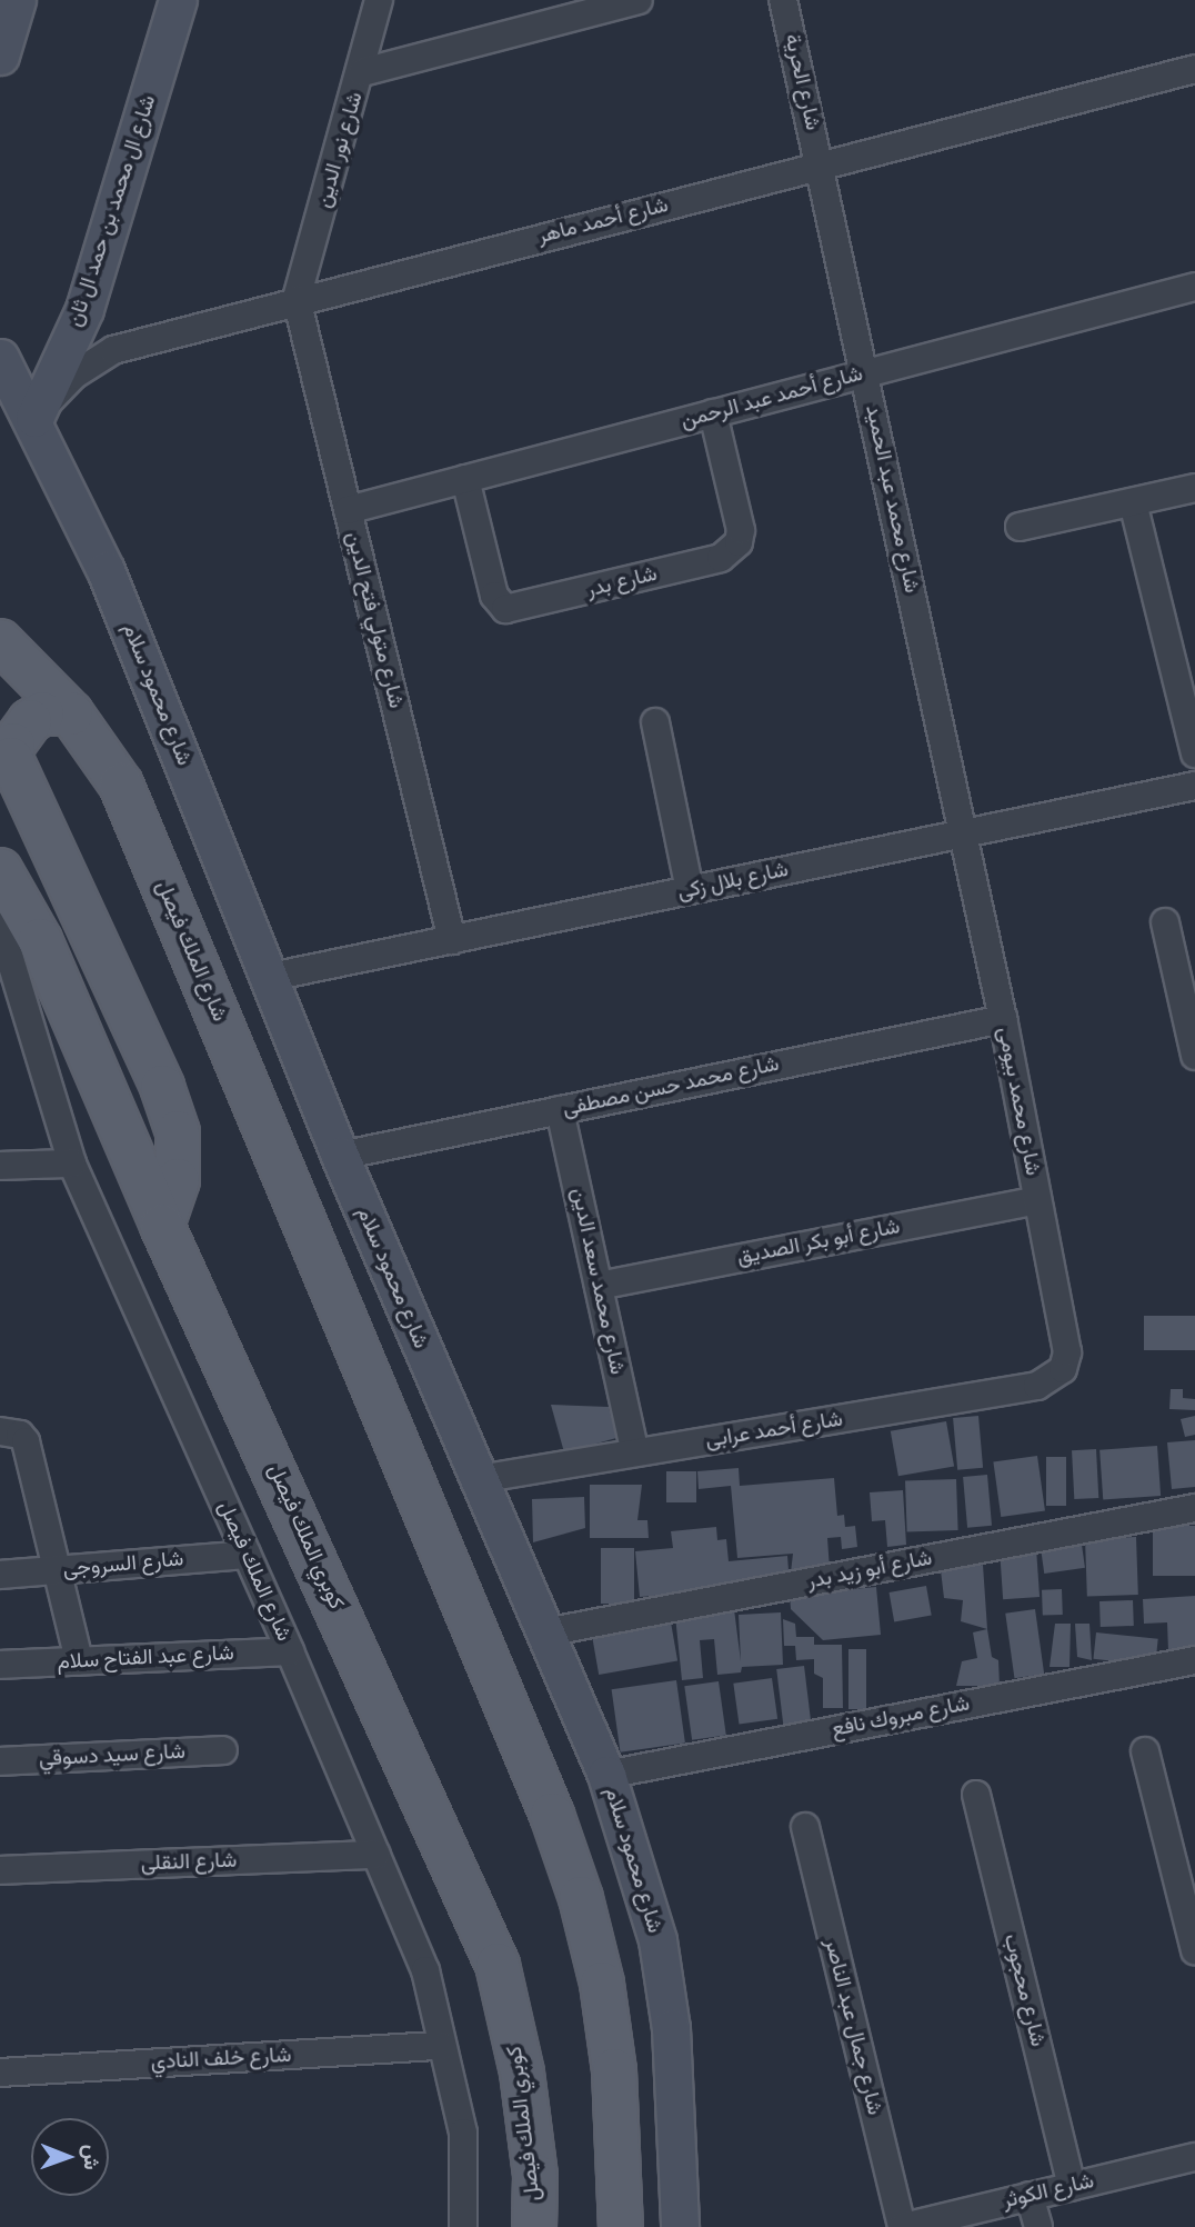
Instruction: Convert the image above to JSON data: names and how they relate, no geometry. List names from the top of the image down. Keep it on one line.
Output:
{"streets":{"main road":["شارع الملك فيصل","كوبري الملك فيصل"],"street":["شارع الحرية","شارع نور الدين","شارع ال محمد بن حمد ال ثان","شارع أحمد ماهر","شارع أحمد عبد الرحمن","شارع محمد عبد الحميد","شارع بدر","شارع متولي فتح الدين","شارع محمود سلام","شارع بلال زكى","شارع محمد حسن مصطفى","شارع محمد بيومى","شارع أبو بكر الصديق","شارع محمد سعد الدين","شارع أحمد عرابى","شارع السروجى","شارع أبو زيد بدر","شارع عبد الفتاح سلام","شارع مبروك نافع","شارع سيد دسوقي","شارع النقلى","شارع محجوب","شارع جمال عبد الناصر","شارع خلف النادي","شارع الكوثر"]},"crossings":[["شارع الحرية","شارع أحمد ماهر"],["شارع الحرية","شارع محمد عبد الحميد"],["شارع نور الدين","شارع أحمد ماهر"],["شارع نور الدين","شارع متولي فتح الدين"],["شارع ال محمد بن حمد ال ثان","شارع أحمد ماهر"],["شارع ال محمد بن حمد ال ثان","شارع محمود سلام"],["شارع أحمد ماهر","شارع محمد عبد الحميد"],["شارع أحمد ماهر","شارع متولي فتح الدين"],["شارع أحمد ماهر","شارع محمود سلام"],["شارع أحمد عبد الرحمن","شارع محمد عبد الحميد"],["شارع أحمد عبد الرحمن","شارع بدر"],["شارع أحمد عبد الرحمن","شارع متولي فتح الدين"],["شارع محمد عبد الحميد","شارع بلال زكى"],["شارع محمد عبد الحميد","شارع محمد بيومى"],["شارع متولي فتح الدين","شارع بلال زكى"],["شارع محمود سلام","شارع بلال زكى"],["شارع محمود سلام","شارع محمد حسن مصطفى"],["شارع محمود سلام","شارع أحمد عرابى"],["شارع محمود سلام","شارع أبو زيد بدر"],["شارع محمود سلام","شارع مبروك نافع"],["شارع بلال زكى","شارع محمد بيومى"],["شارع الملك فيصل","شارع السروجى"],["شارع الملك فيصل","شارع عبد الفتاح سلام"],["شارع الملك فيصل","شارع النقلى"],["شارع الملك فيصل","شارع خلف النادي"],["شارع محمد حسن مصطفى","شارع محمد بيومى"],["شارع محمد حسن مصطفى","شارع محمد سعد الدين"],["شارع محمد بيومى","شارع أبو بكر الصديق"],["شارع محمد بيومى","شارع أحمد عرابى"],["شارع أبو بكر الصديق","شارع محمد سعد الدين"],["شارع محمد سعد الدين","شارع أحمد عرابى"],["شارع محجوب","شارع الكوثر"],["شارع جمال عبد الناصر","شارع الكوثر"]],"north":"right"}
